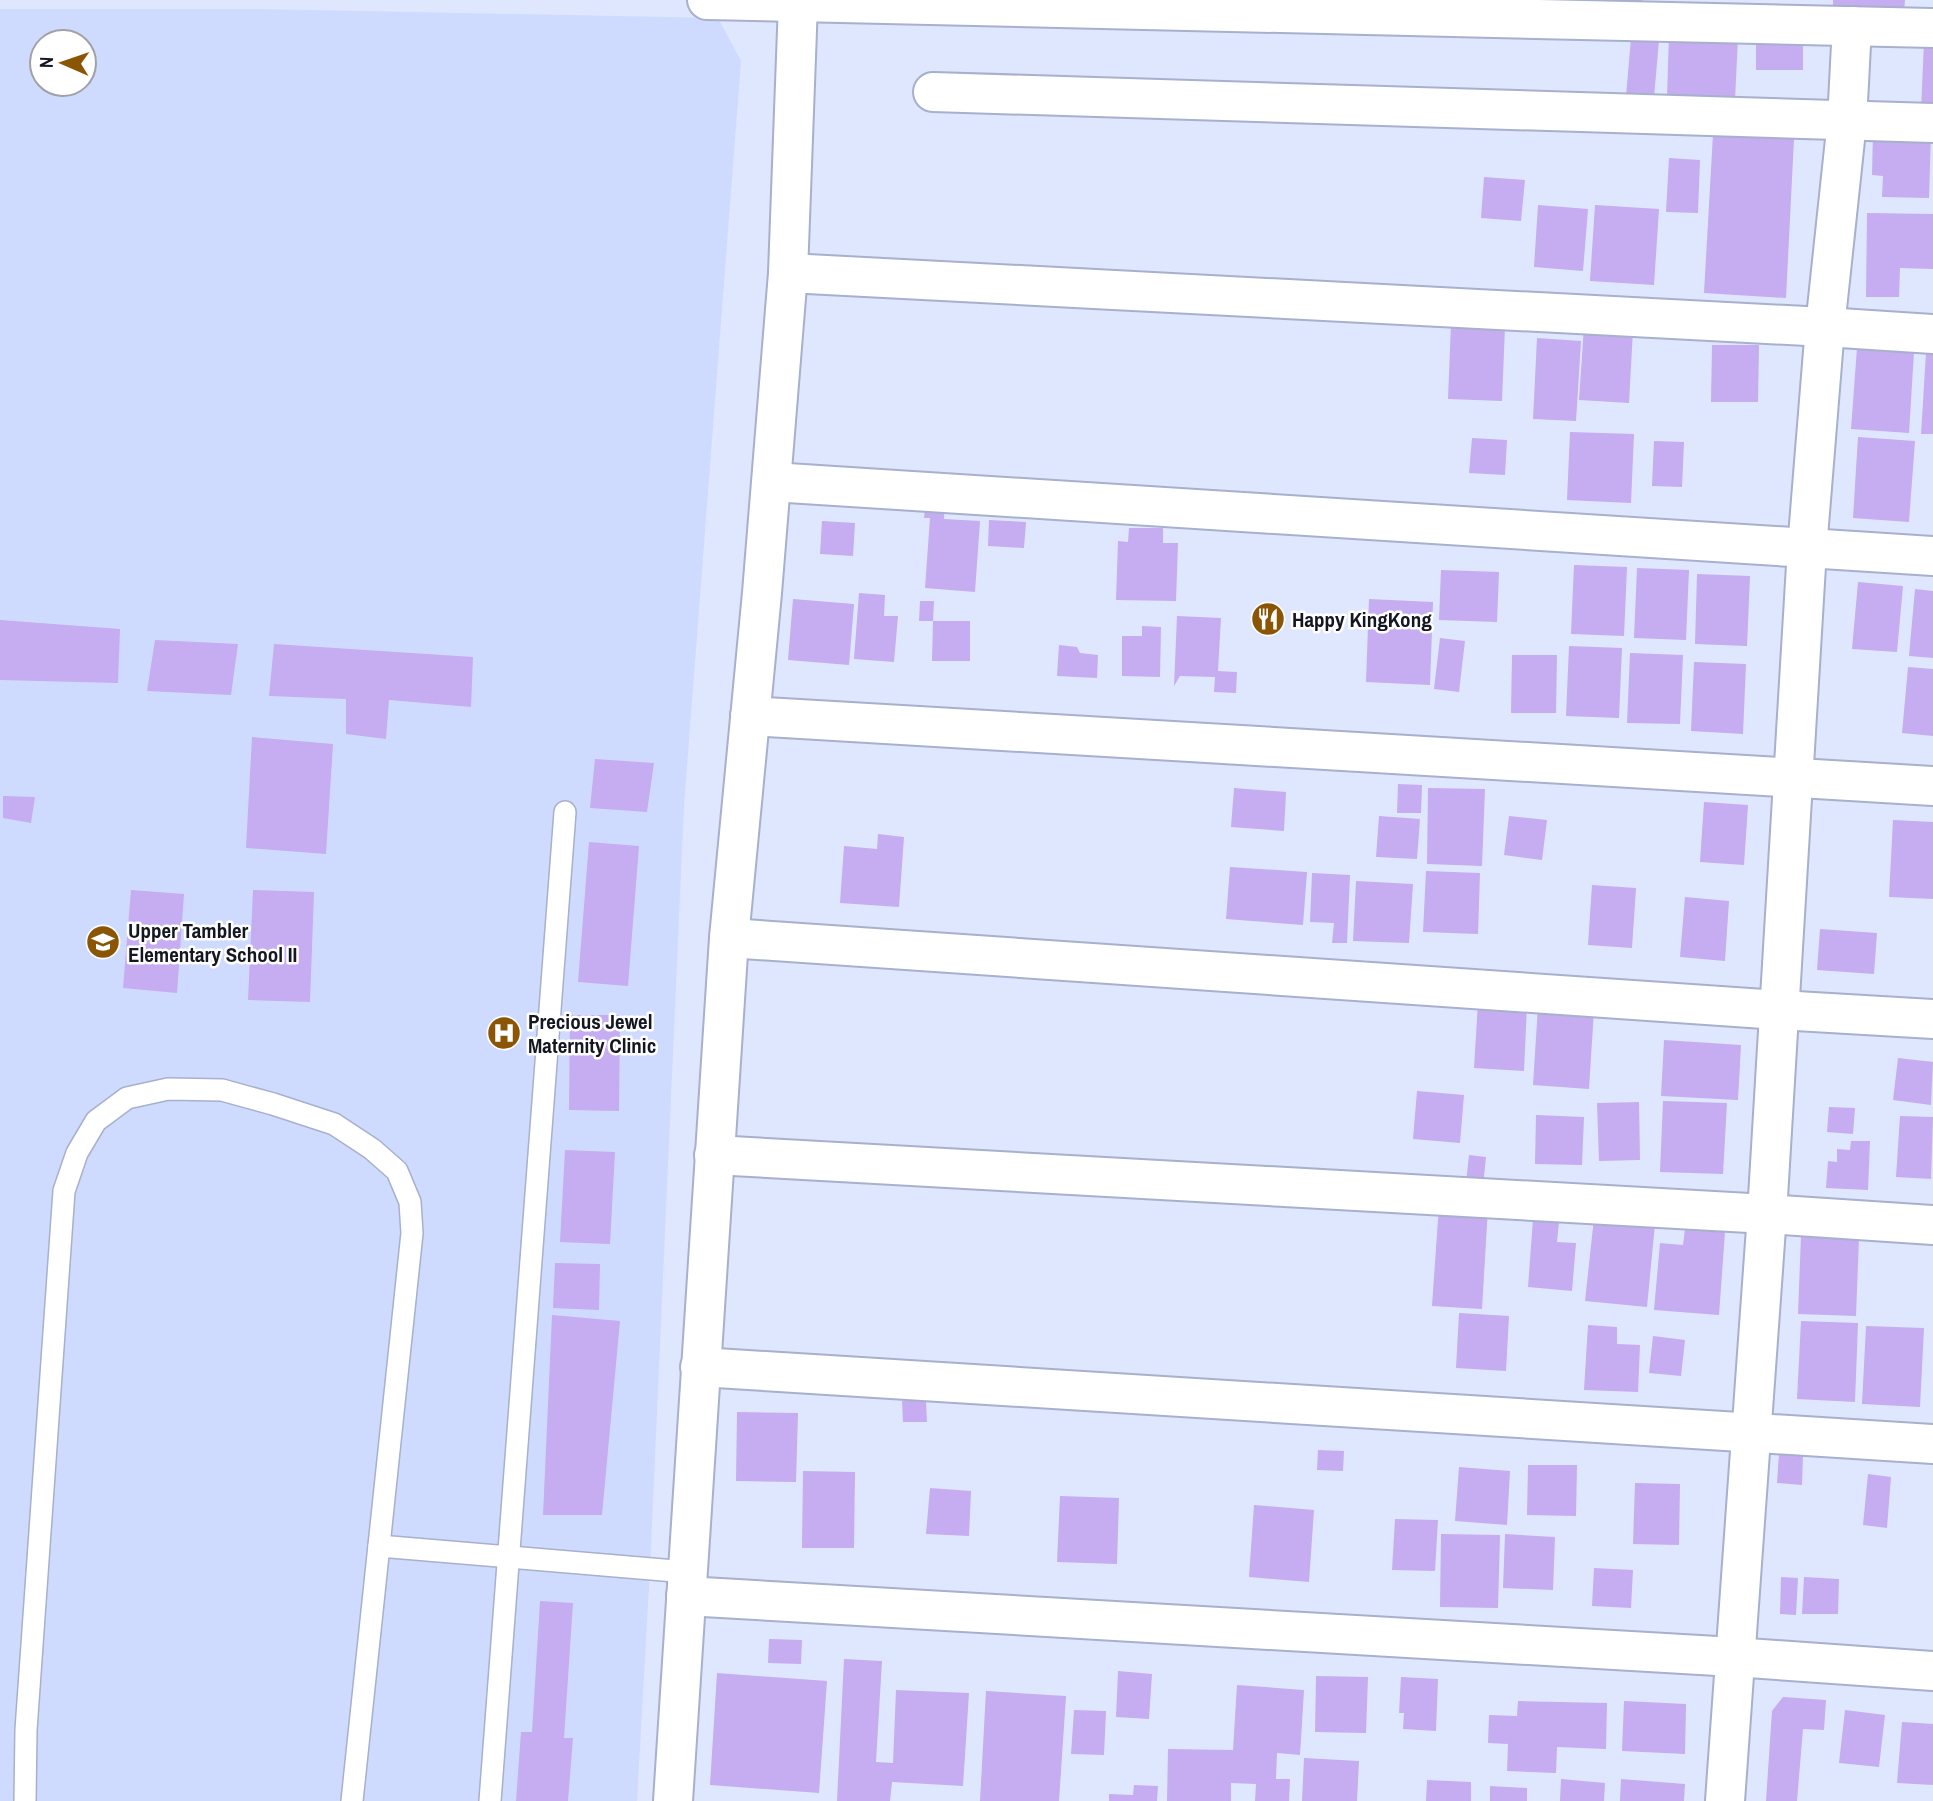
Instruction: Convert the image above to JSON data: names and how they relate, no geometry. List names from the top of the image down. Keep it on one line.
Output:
{"places":{"restaurant":["Happy KingKong"],"school or university":["Upper Tambler Elementary School II"],"hospital":["Precious Jewel Maternity Clinic"]},"north":"left"}
